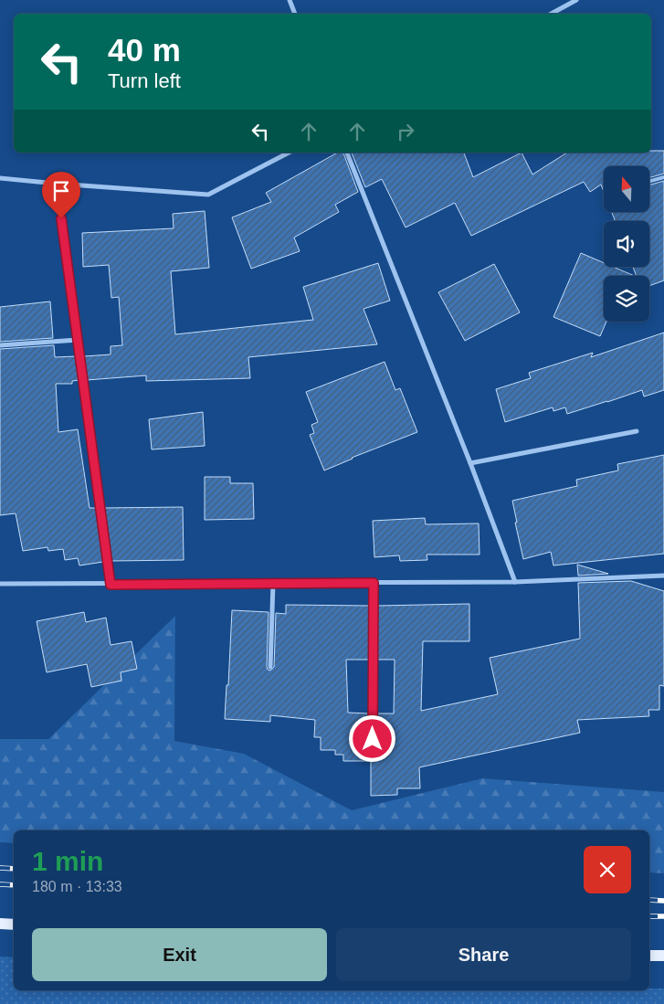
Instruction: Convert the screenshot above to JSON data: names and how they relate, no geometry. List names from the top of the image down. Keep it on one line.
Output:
{"north":"top","page":{"turn":["40 m","Turn left"],"heading":["1 min","180 m · 13:33"],"buttons":["Exit","Share"]}}
